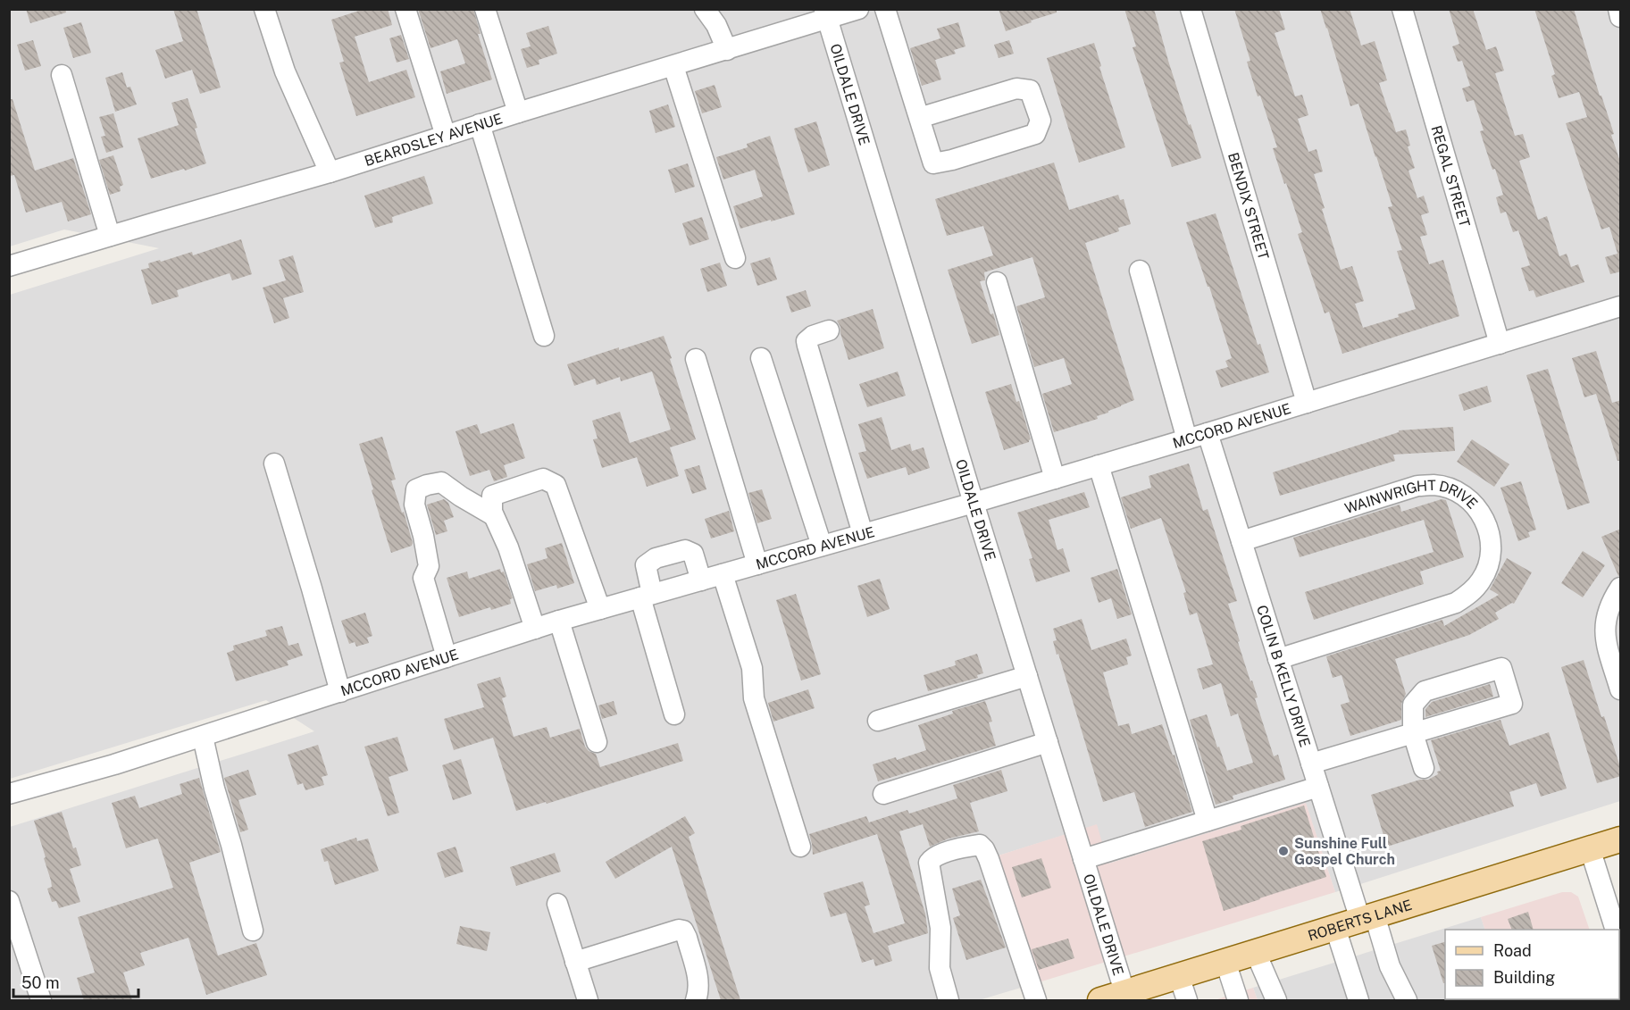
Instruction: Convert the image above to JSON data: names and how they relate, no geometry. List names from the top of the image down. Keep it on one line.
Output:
{"streets":{"main road":["ROBERTS LANE"],"street":["OILDALE DRIVE","BEARDSLEY AVENUE","REGAL STREET","BENDIX STREET","MCCORD AVENUE","WAINWRIGHT DRIVE","COLIN B KELLY DRIVE"]},"crossings":[["OILDALE DRIVE","BEARDSLEY AVENUE"],["OILDALE DRIVE","MCCORD AVENUE"],["OILDALE DRIVE","ROBERTS LANE"],["REGAL STREET","MCCORD AVENUE"],["BENDIX STREET","MCCORD AVENUE"],["MCCORD AVENUE","COLIN B KELLY DRIVE"],["WAINWRIGHT DRIVE","COLIN B KELLY DRIVE"],["COLIN B KELLY DRIVE","ROBERTS LANE"]],"places":["Sunshine Full Gospel Church"],"legend":["Road","Building"],"scale_bar":"50 m"}
